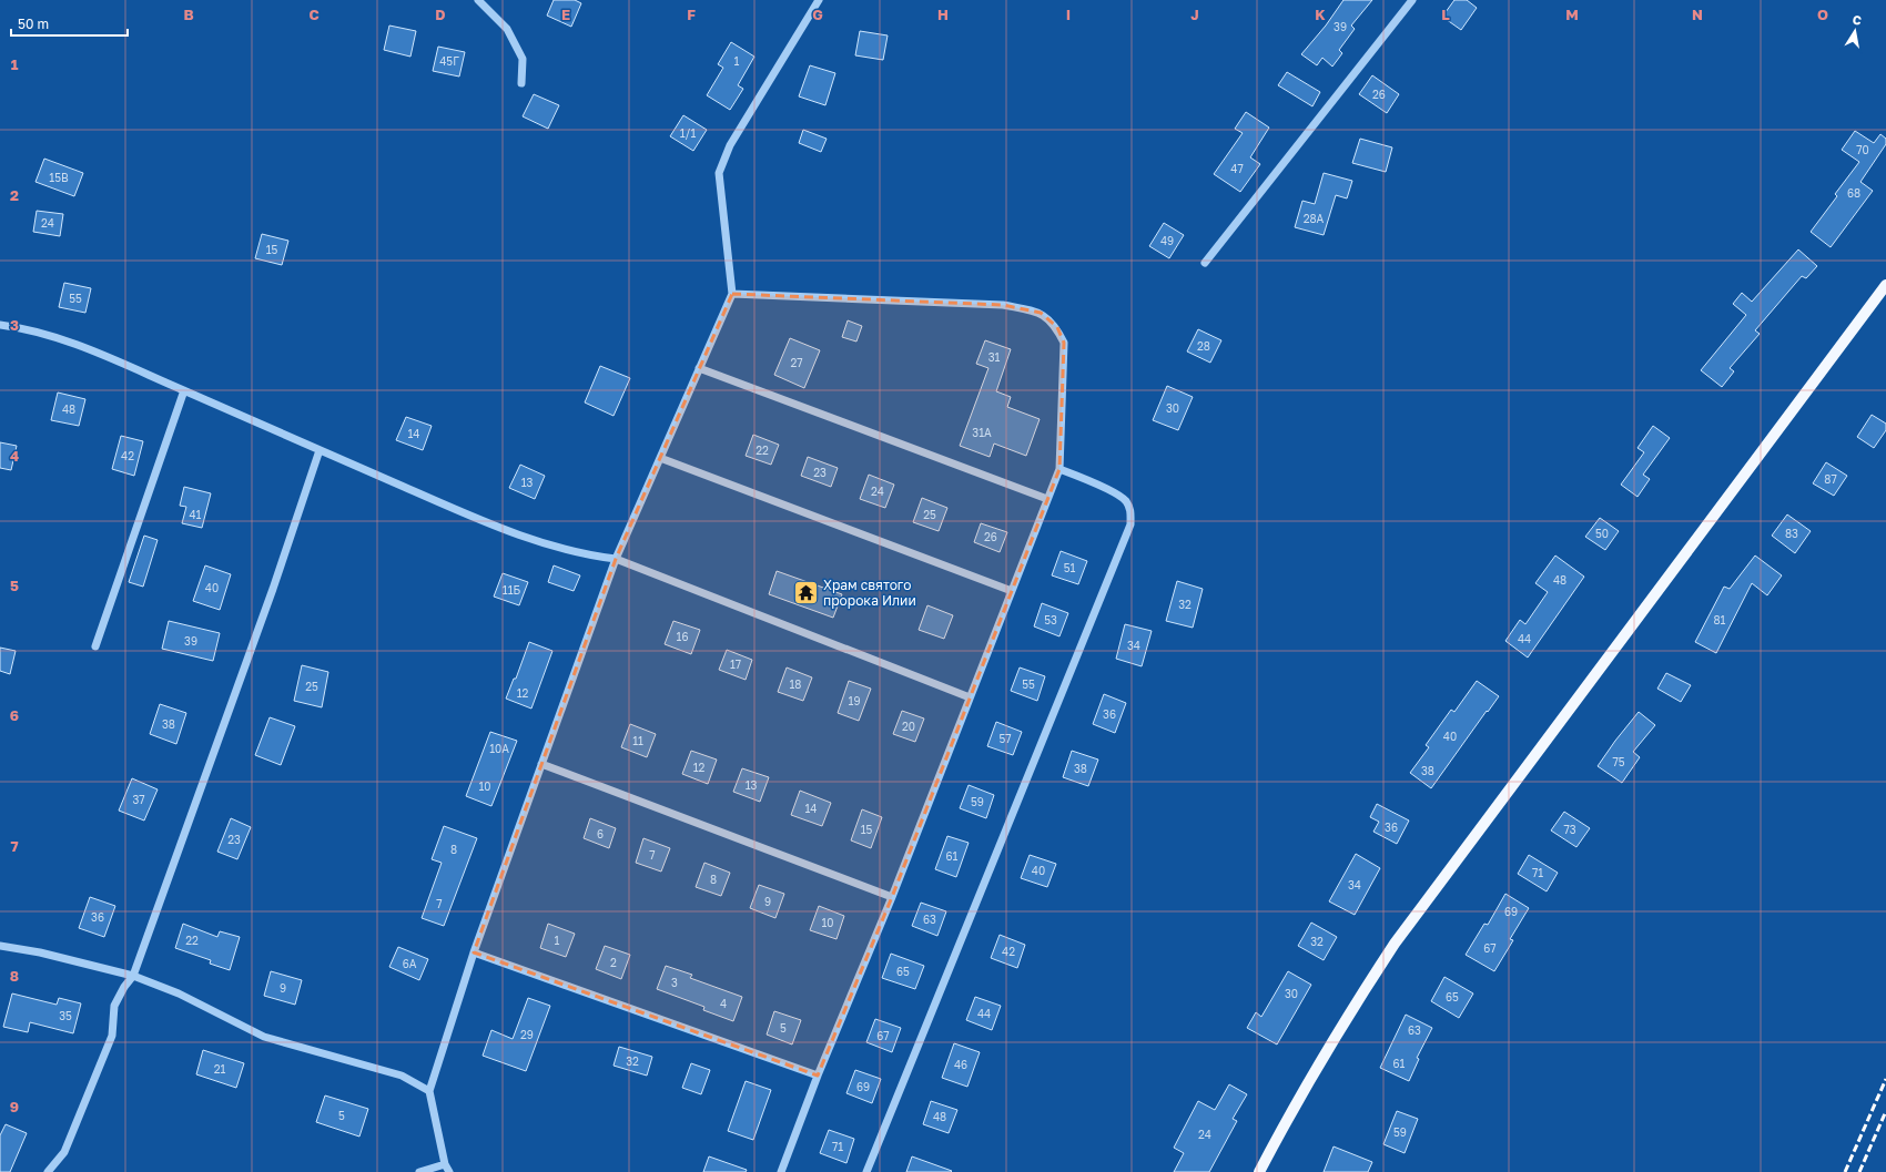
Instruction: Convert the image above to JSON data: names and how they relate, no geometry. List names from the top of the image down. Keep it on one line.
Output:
{"places":{"temple":["Храм святого пророка Илии"]},"house_numbers":["39","45Г","1","26","1/1","70","47","15В","68","28А","24","49","15","55","28","31","27","30","48","31А","14","22","42","23","87","13","24","41","25","50","83","26","51","48","40","11Б","32","53","81","16","44","39","34","17","18","55","25","12","19","36","38","20","40","57","11","10А","75","12","38","38","13","10","37","59","14","36","15","73","6","23","8","7","61","40","71","8","34","9","7","69","36","63","10","22","1","32","67","42","2","6А","65","3","9","30","65","4","44","35","5","63","29","67","32","61","46","21","69","5","48","59","24","71"],"scale_bar":"50 m","north":"top","grid":{"columns":["B","C","D","E","F","G","H","I","J","K","L","M","N","O"],"rows":["1","2","3","4","5","6","7","8","9"]}}
